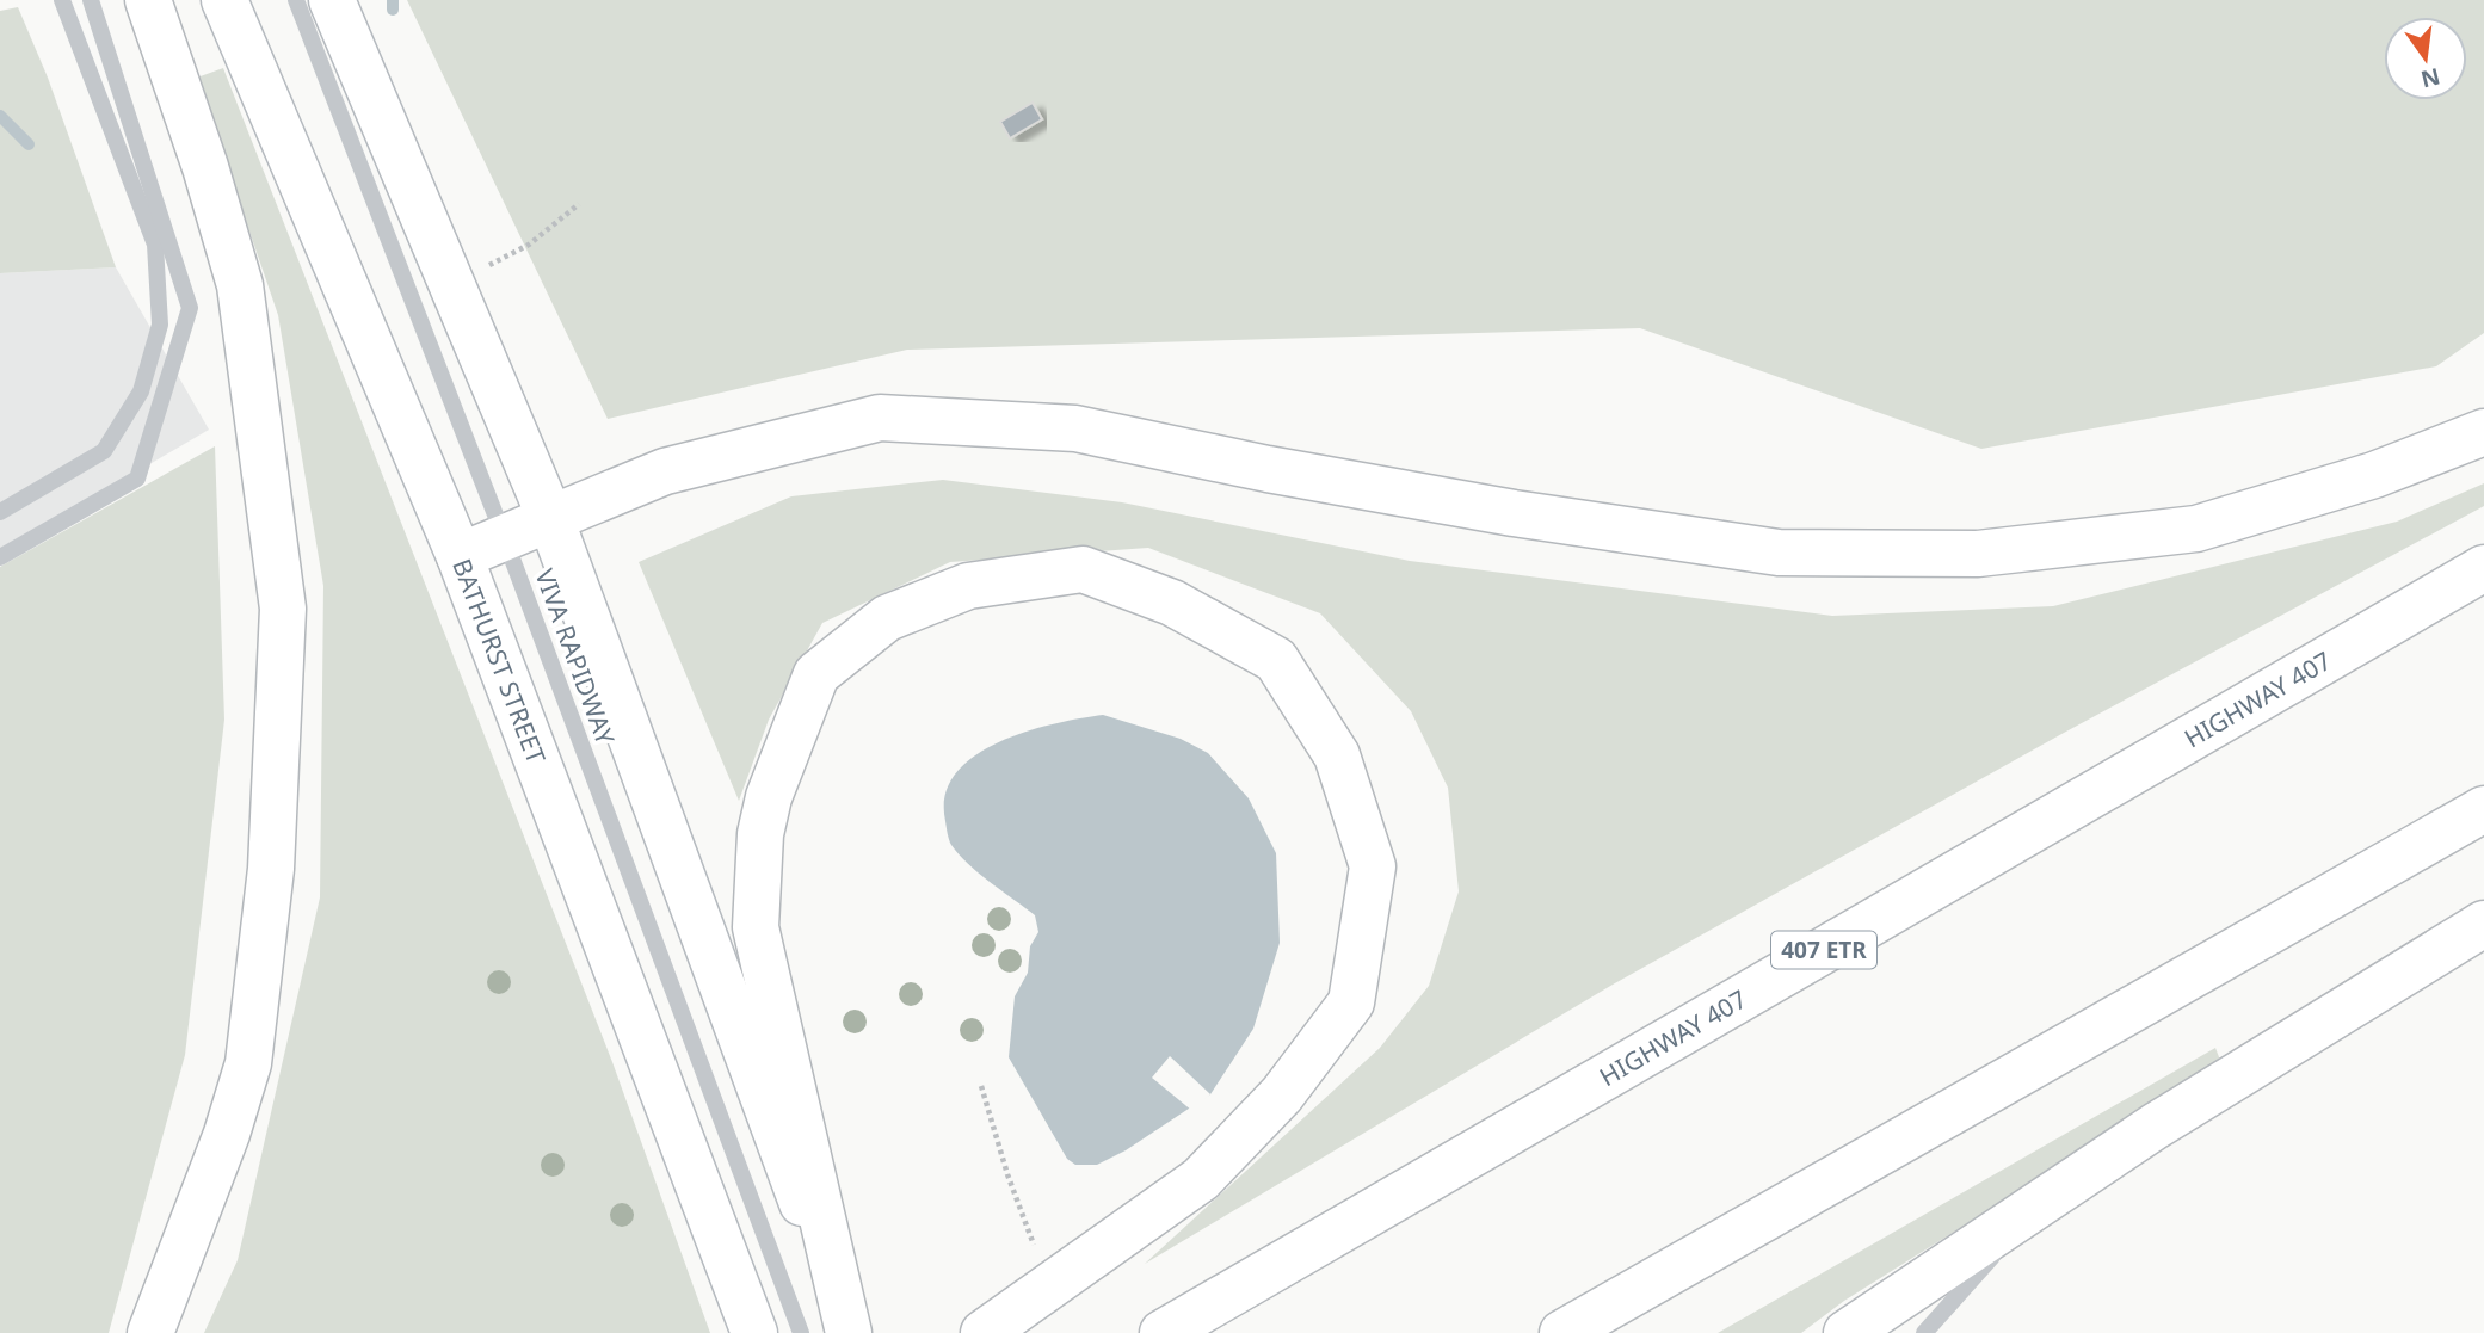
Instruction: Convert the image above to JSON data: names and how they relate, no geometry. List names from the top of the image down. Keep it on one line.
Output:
{"streets":{"main road":["BATHURST STREET","HIGHWAY 407","407 ETR"],"lane":["VIVA RAPIDWAY"]},"north":"bottom"}
